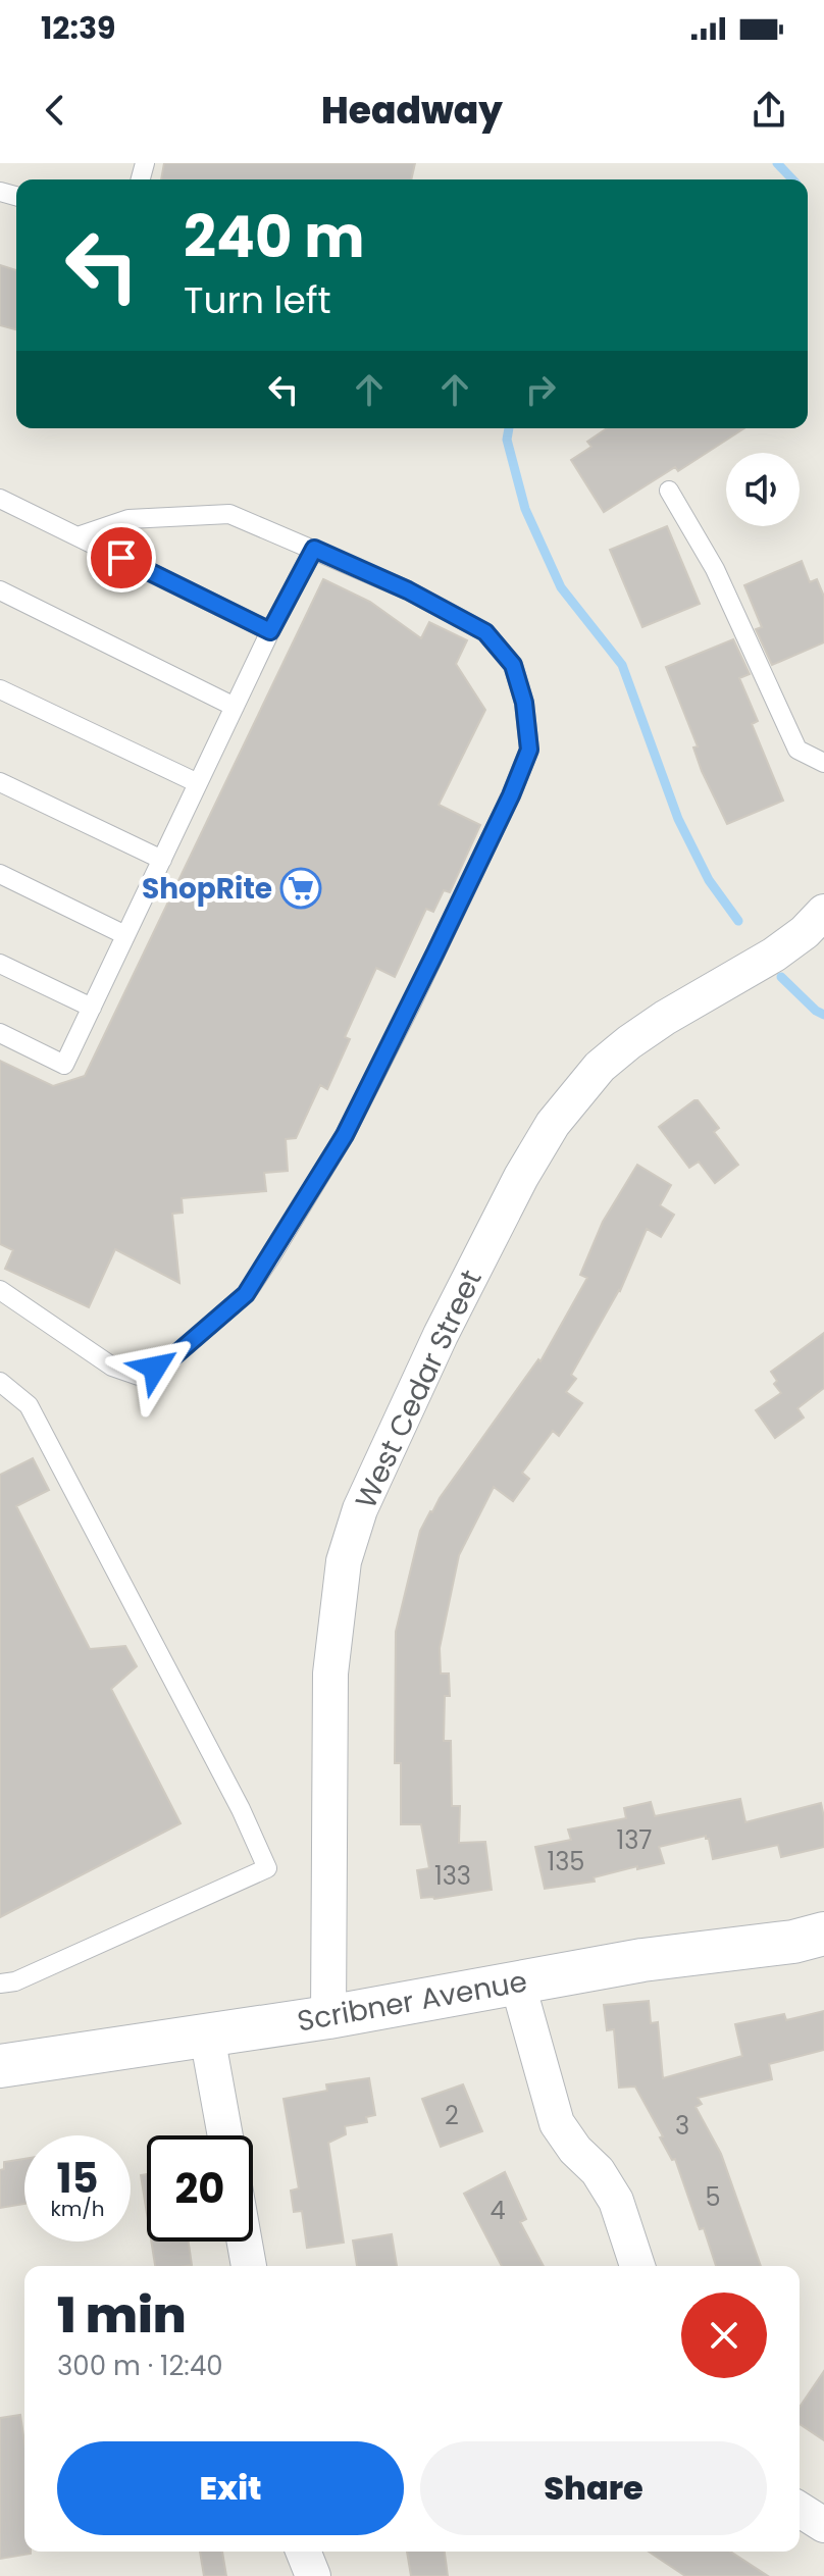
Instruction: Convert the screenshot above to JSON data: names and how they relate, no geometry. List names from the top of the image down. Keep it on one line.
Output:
{"streets":{"street":["West Cedar Street","Scribner Avenue"]},"crossings":[["West Cedar Street","Scribner Avenue"]],"places":{"supermarket":["ShopRite"]},"house_numbers":["137","135","133","2","3","5","4"],"page":{"status":"12:39","header":"Headway","turn":["240 m","Turn left"],"speed":"15 km/h","limit":"20","heading":["1 min","300 m · 12:40"],"buttons":["Exit","Share"]}}
